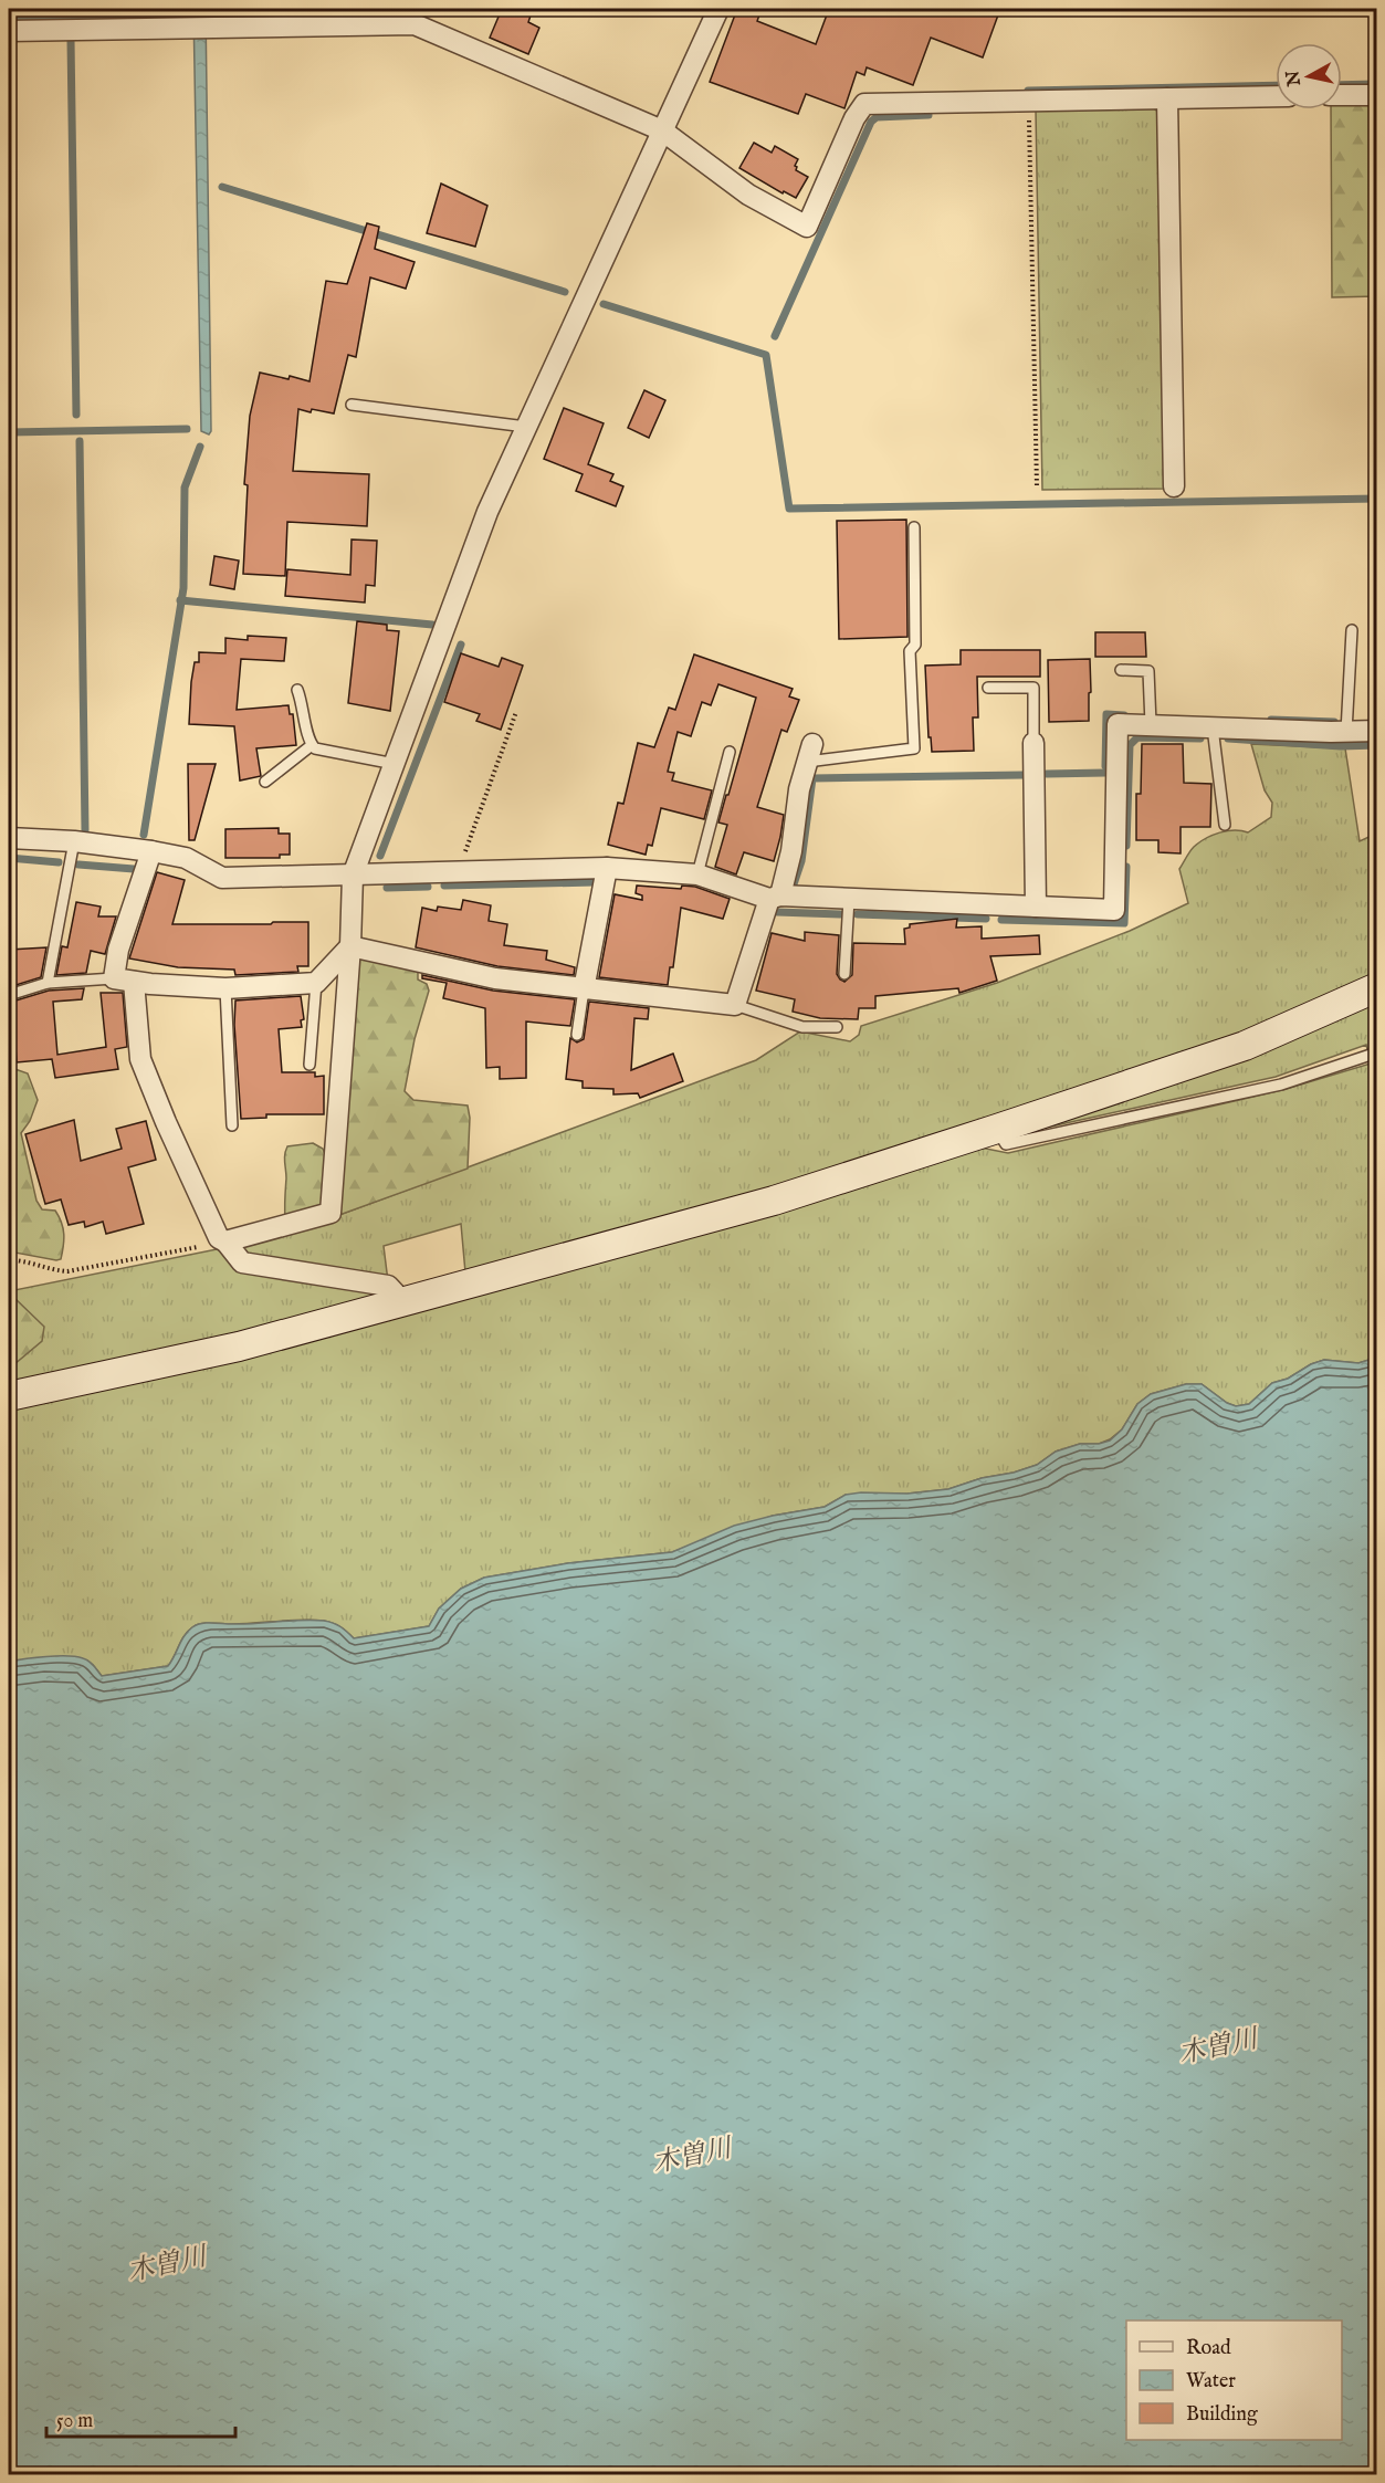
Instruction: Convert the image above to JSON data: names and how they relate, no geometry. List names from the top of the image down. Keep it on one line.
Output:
{"water":["木曽川"],"legend":["Road","Water","Building"],"scale_bar":"50 m","north":"left"}
